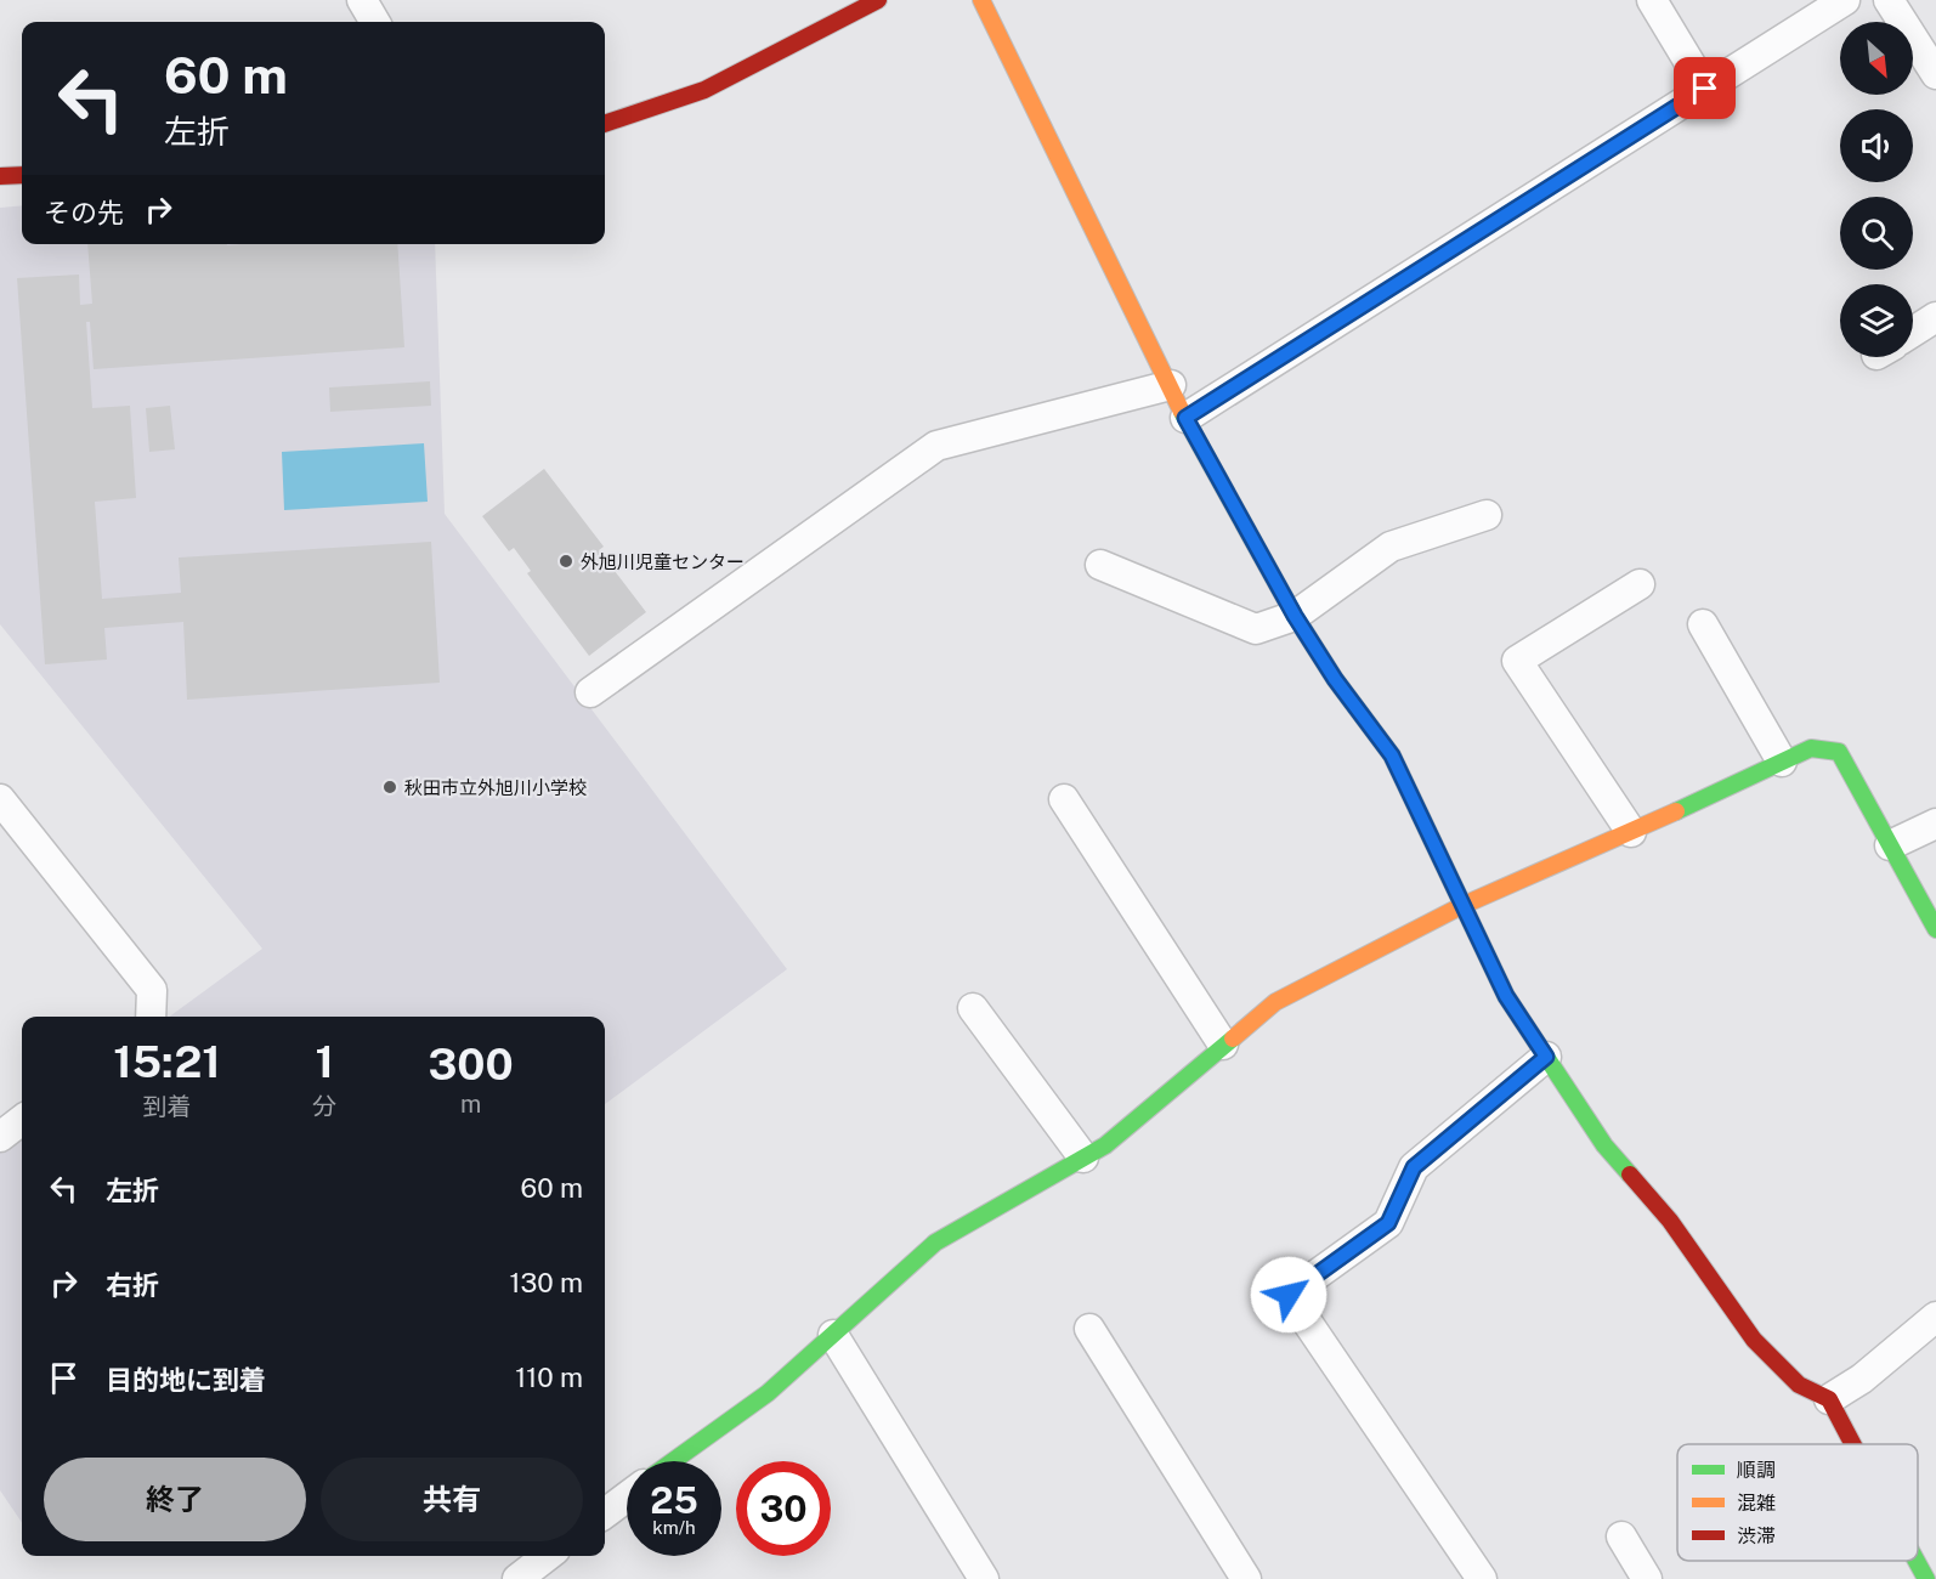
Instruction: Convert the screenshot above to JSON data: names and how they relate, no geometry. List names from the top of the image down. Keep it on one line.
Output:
{"places":["外旭川児童センター","秋田市立外旭川小学校"],"legend":["順調","混雑","渋滞"],"north":"bottom right","page":{"turn":["60 m","左折"],"then":"その先","eta":["15:21","到着","1","分","300","m"],"list":[{"name":"左折","value":"60 m"},{"name":"右折","value":"130 m"},{"name":"目的地に到着","value":"110 m"}],"buttons":["終了","共有"],"speed":"25 km/h","limit":"30"}}
